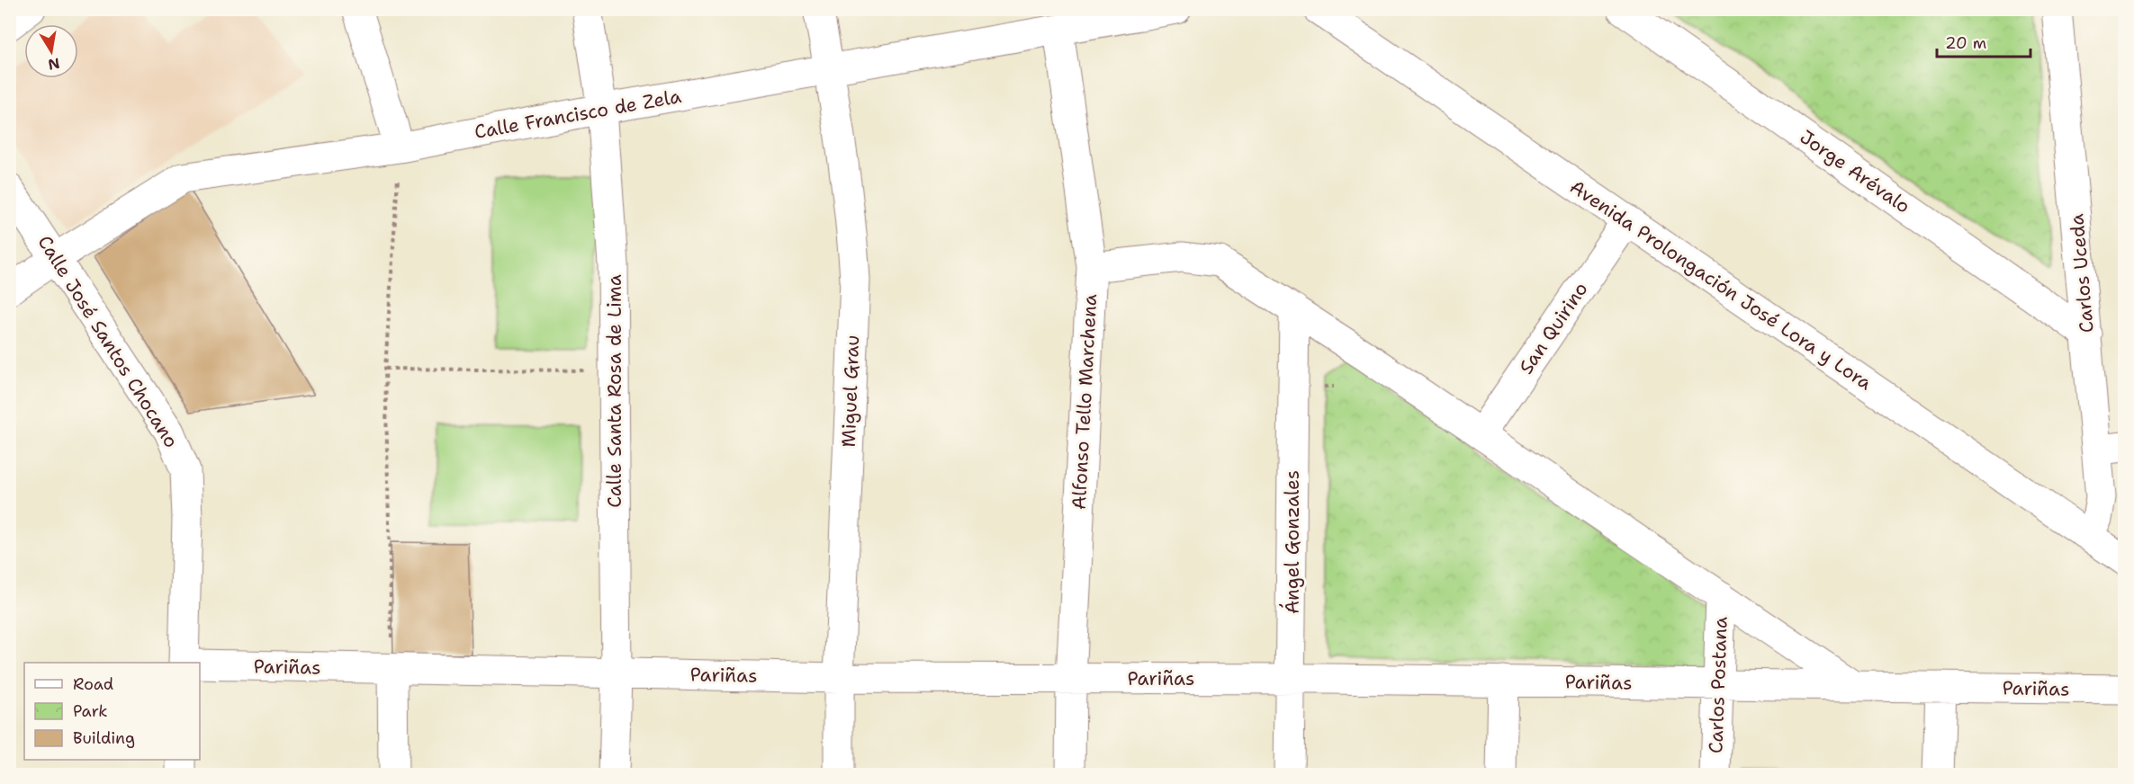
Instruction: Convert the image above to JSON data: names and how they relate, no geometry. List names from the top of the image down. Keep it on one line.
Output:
{"streets":{"street":["Calle Francisco de Zela","Jorge Arévalo","Carlos Uceda","Avenida Prolongación José Lora y Lora","San Quirino","Calle José Santos Chocano","Calle Santa Rosa de Lima","Miguel Grau","Alfonso Tello Marchena","Ángel Gonzales","Pariñas","Carlos Postana"]},"crossings":[["Calle Francisco de Zela","Calle José Santos Chocano"],["Calle Francisco de Zela","Calle Santa Rosa de Lima"],["Calle Francisco de Zela","Miguel Grau"],["Calle Francisco de Zela","Alfonso Tello Marchena"],["Jorge Arévalo","Carlos Uceda"],["Carlos Uceda","Avenida Prolongación José Lora y Lora"],["Avenida Prolongación José Lora y Lora","San Quirino"],["Calle Santa Rosa de Lima","Pariñas"],["Miguel Grau","Pariñas"],["Alfonso Tello Marchena","Pariñas"],["Ángel Gonzales","Pariñas"],["Pariñas","Carlos Postana"]],"legend":["Road","Park","Building"],"scale_bar":"20 m","north":"bottom"}
